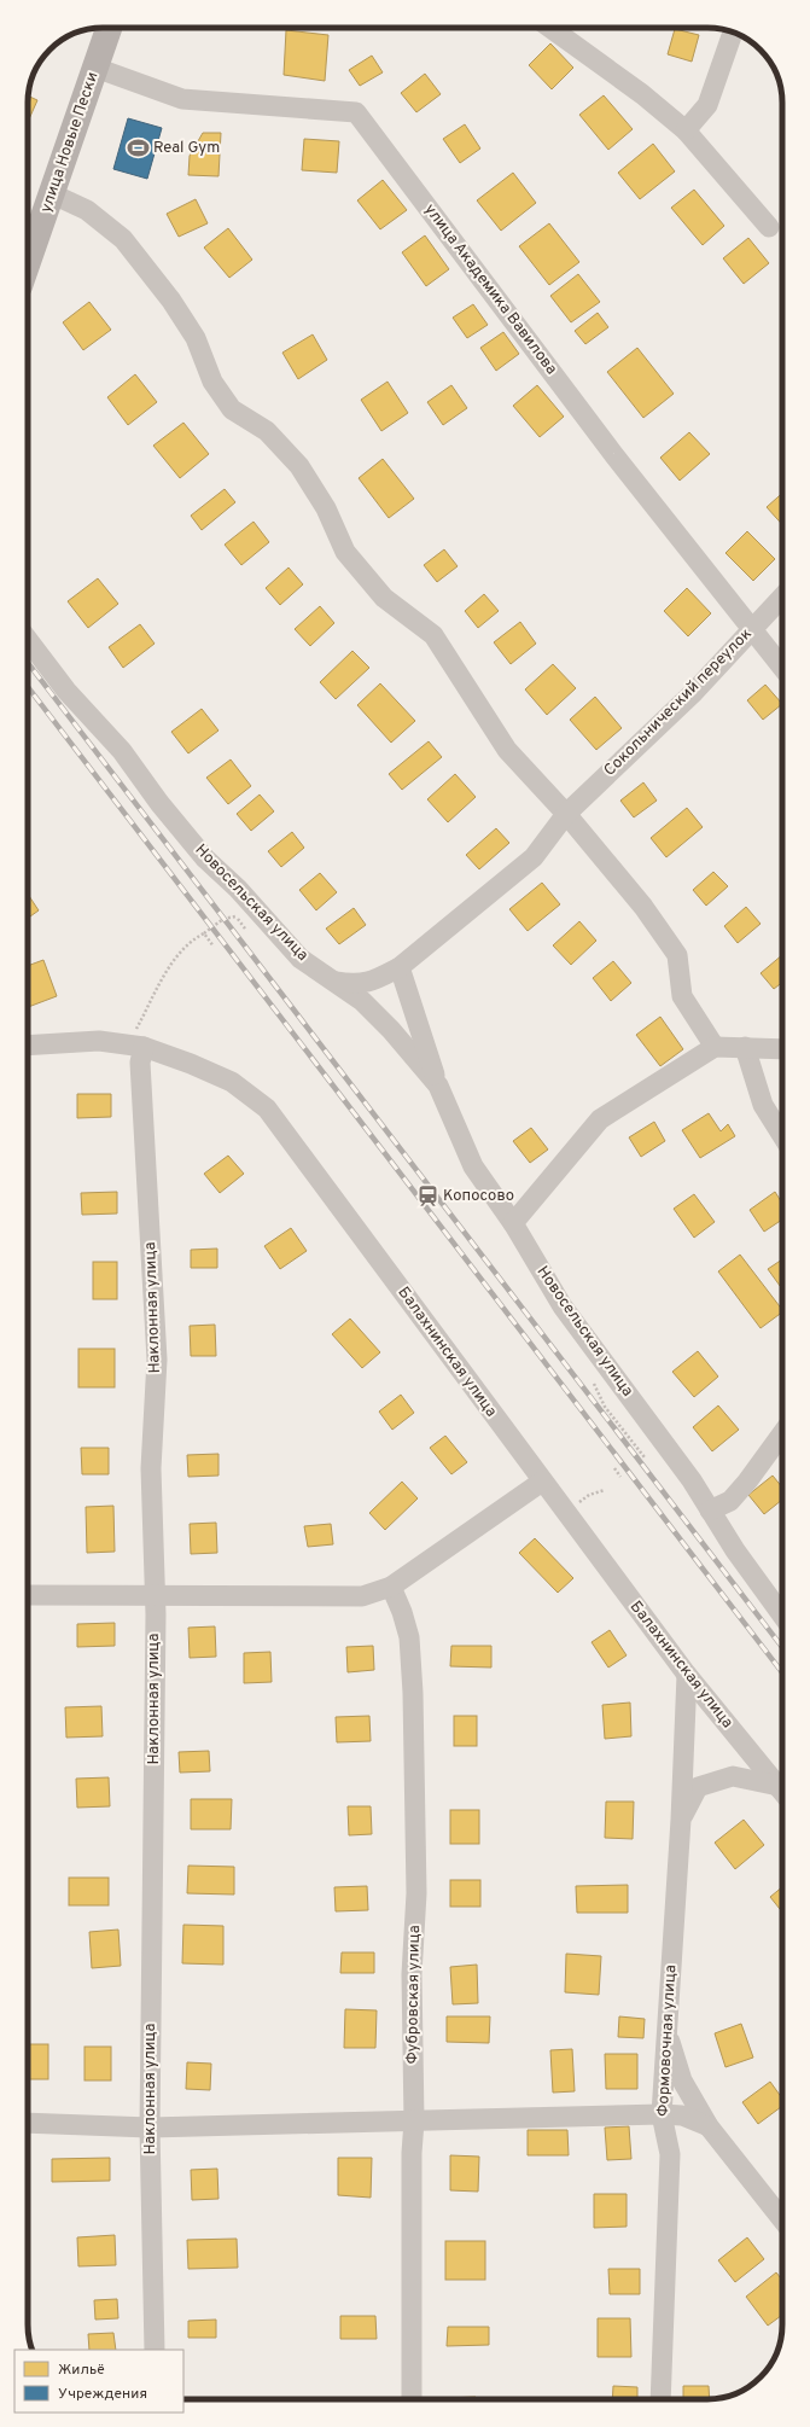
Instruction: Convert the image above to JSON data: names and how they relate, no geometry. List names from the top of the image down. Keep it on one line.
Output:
{"streets":{"main road":["улица Новые Пески"],"street":["улица Академика Вавилова","Сокольнический переулок","Новосельская улица","Наклонная улица","Балахнинская улица","Фубровская улица","Формовочная улица"]},"crossings":[["улица Новые Пески","улица Академика Вавилова"],["улица Академика Вавилова","Сокольнический переулок"],["Сокольнический переулок","Новосельская улица"],["Наклонная улица","Балахнинская улица"],["Балахнинская улица","Формовочная улица"]],"places":{"sports":["Real Gym"],"station":["Копосово"]},"legend":["Жильё","Учреждения"]}
